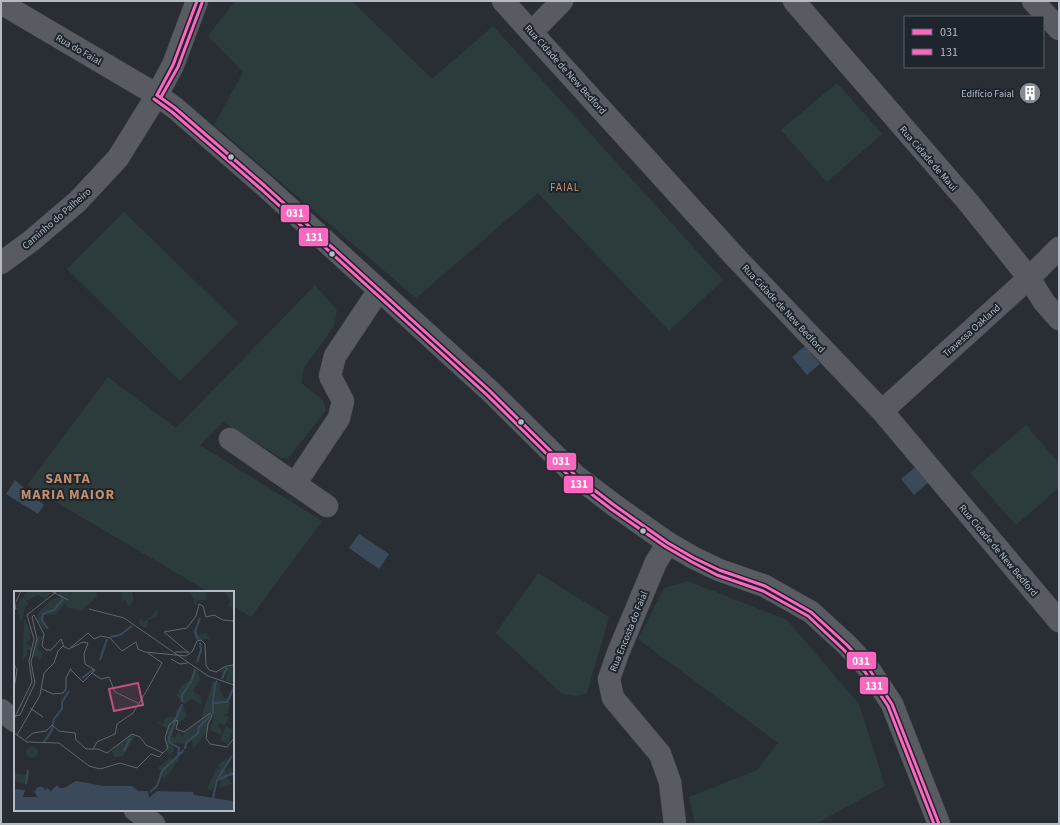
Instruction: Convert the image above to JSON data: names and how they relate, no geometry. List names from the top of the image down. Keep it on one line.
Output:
{"streets":{"street":["Rua do Faial","Rua Cidade de New Bedford","Rua Cidade de Maui","Caminho do Palheiro","Travessa Oakland","Rua Encosta do Faial"]},"crossings":[["Rua do Faial","Caminho do Palheiro"],["Rua do Faial","Rua Encosta do Faial"],["Rua Cidade de New Bedford","Travessa Oakland"],["Rua Cidade de Maui","Travessa Oakland"]],"districts":["FAIAL","SANTA MARIA MAIOR"],"places":{"building":["Edifício Faial"]},"lines":["transit line 031","transit line 131"],"legend":["031","131"]}
